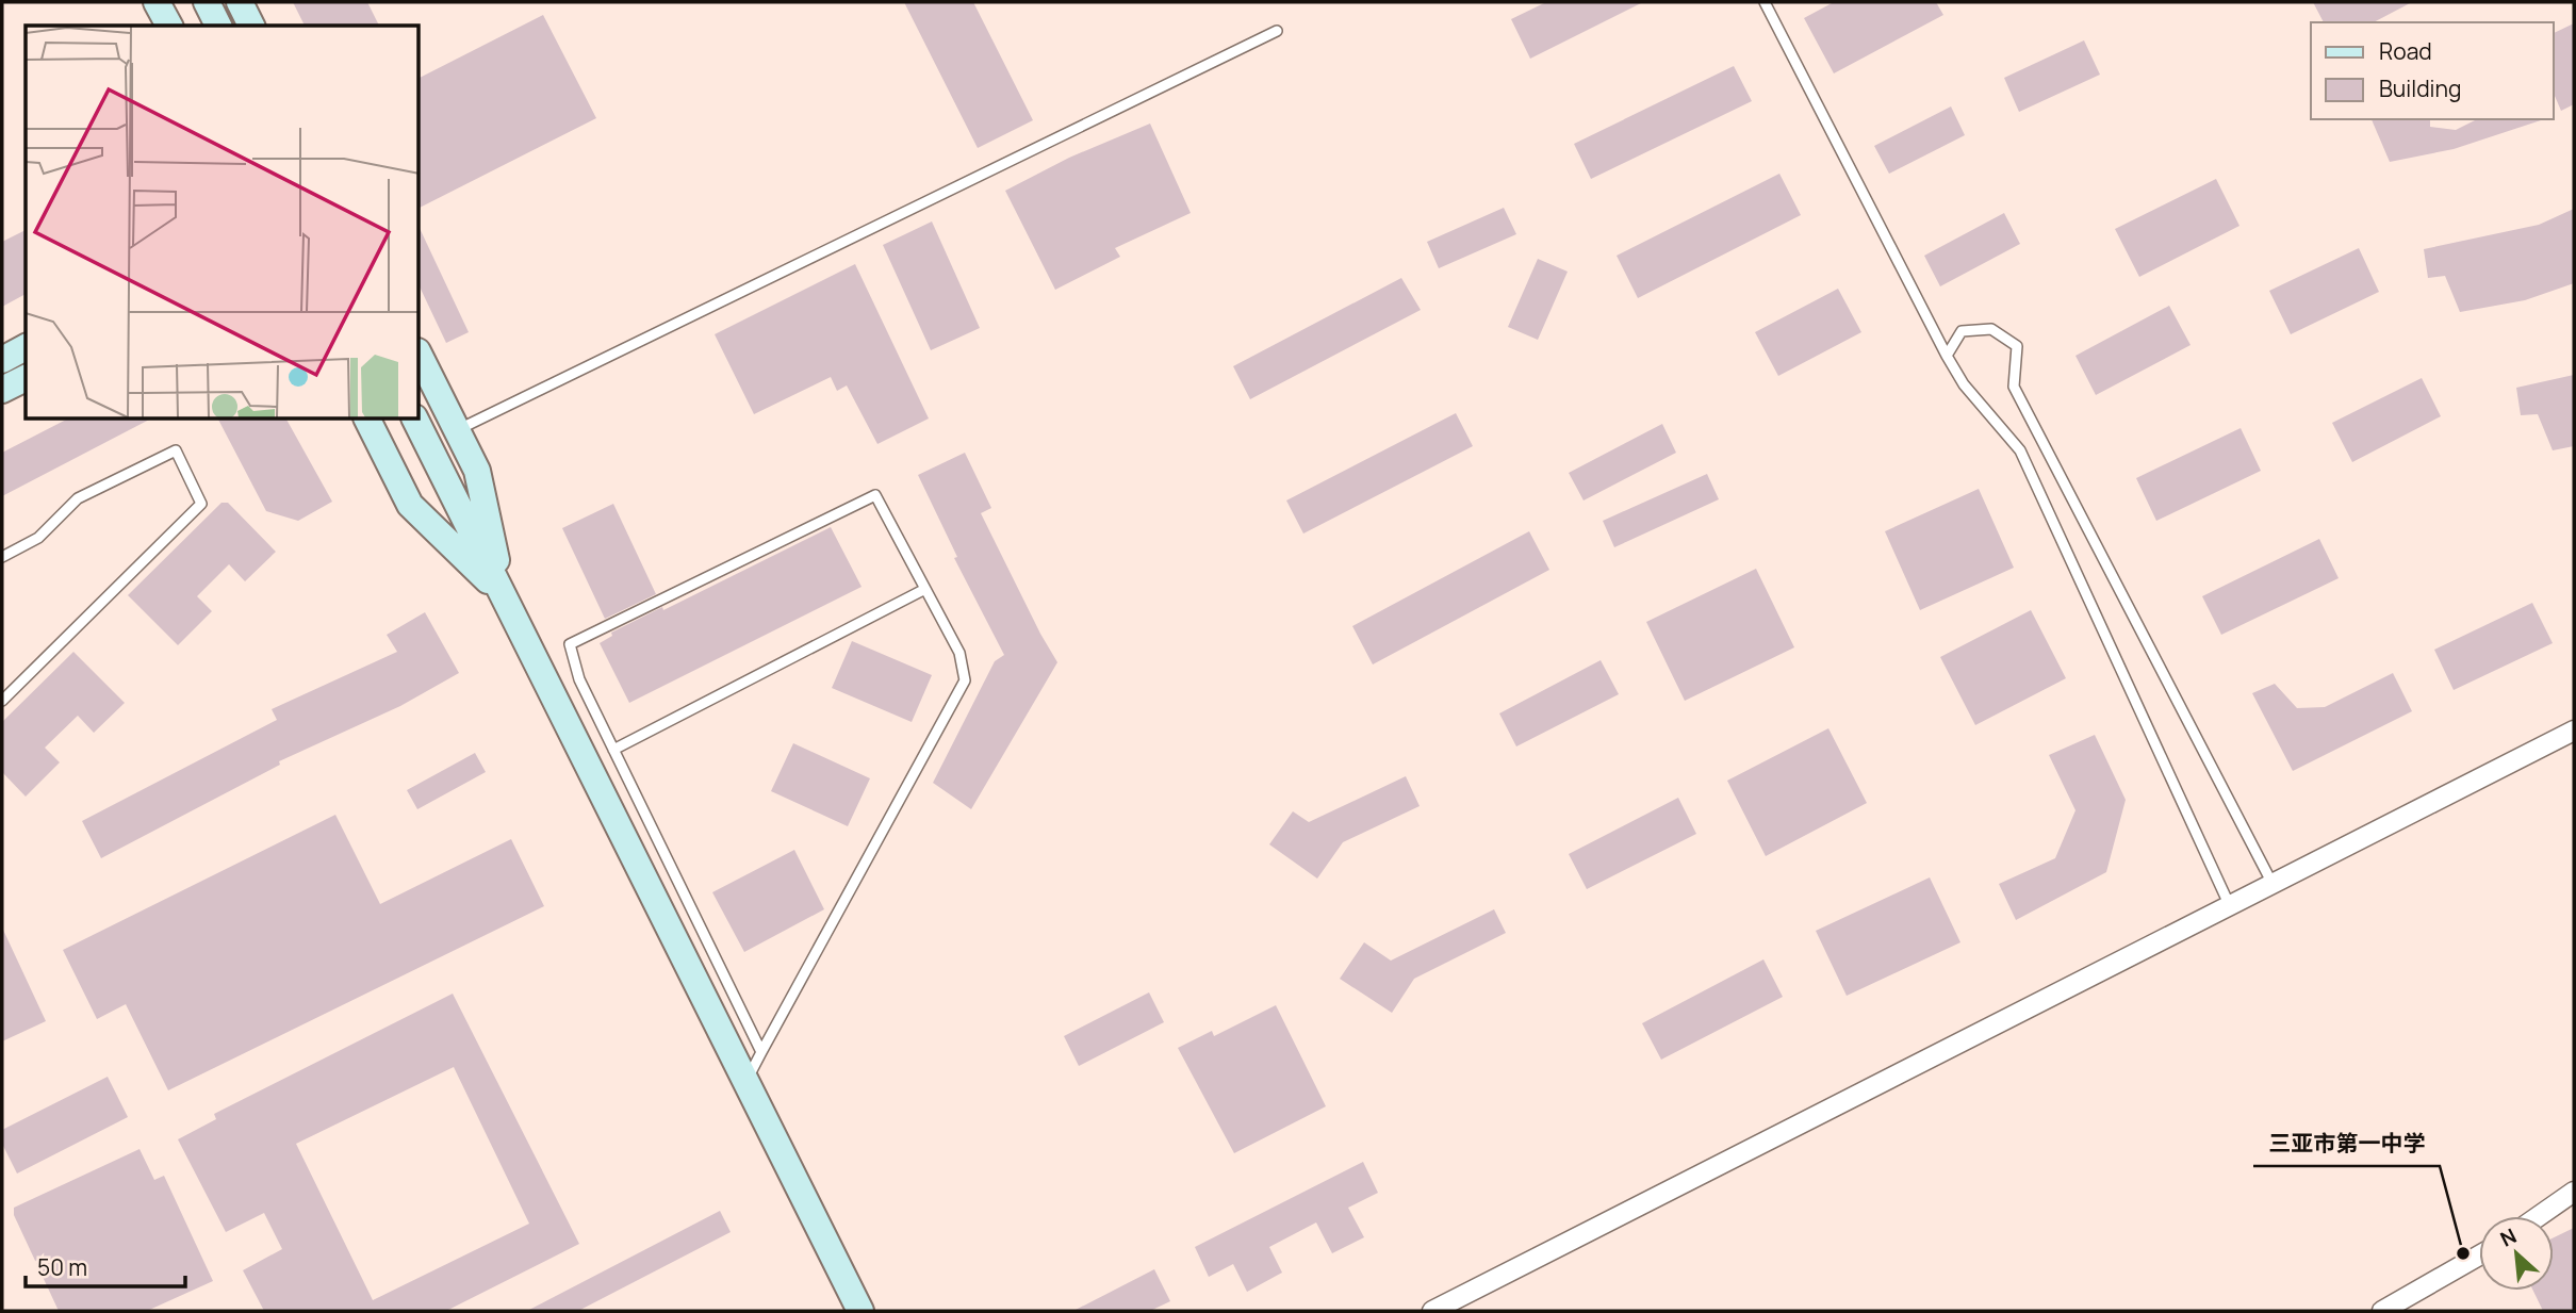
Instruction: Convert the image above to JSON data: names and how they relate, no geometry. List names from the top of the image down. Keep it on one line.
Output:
{"places":["三亚市第一中学"],"legend":["Road","Building"],"scale_bar":"50 m","north":"top left"}
